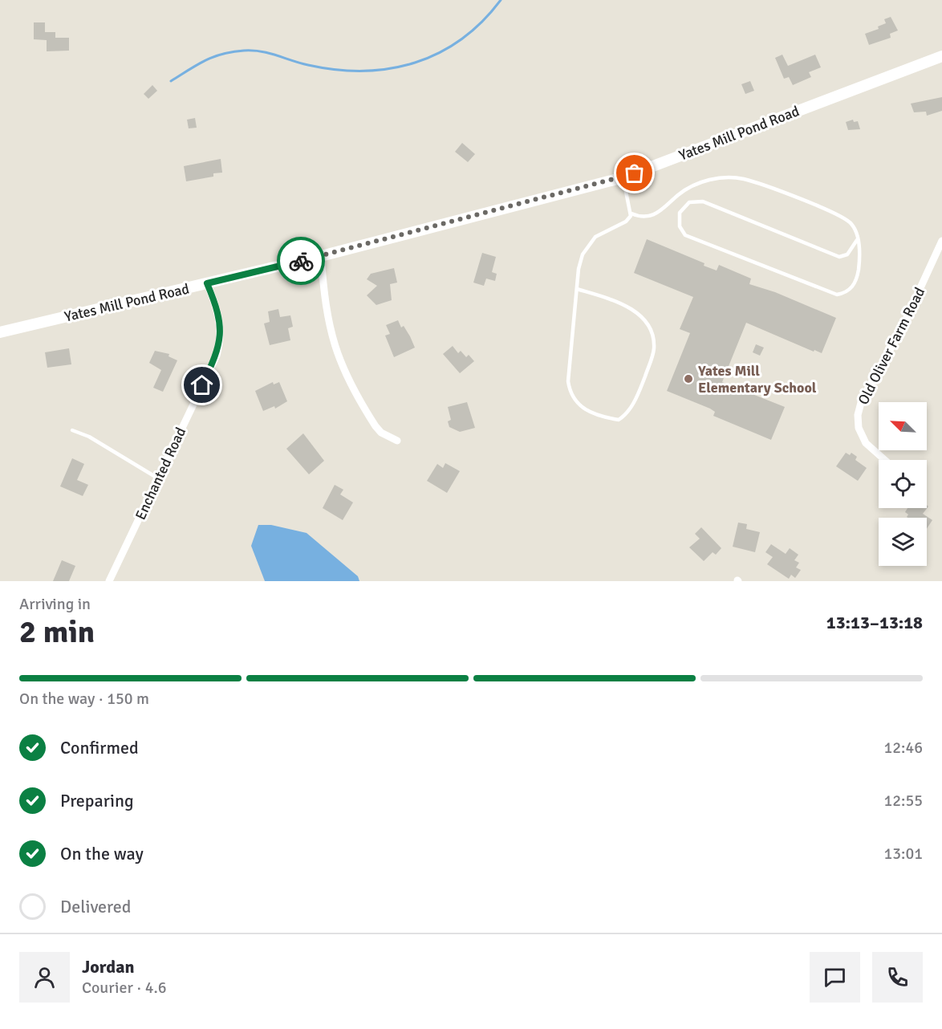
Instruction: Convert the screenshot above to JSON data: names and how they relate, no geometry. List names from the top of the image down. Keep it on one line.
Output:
{"streets":{"street":["Yates Mill Pond Road","Old Oliver Farm Road","Enchanted Road"]},"crossings":[["Yates Mill Pond Road","Enchanted Road"]],"places":["Yates Mill Elementary School"],"north":"top left","page":{"heading":["2 min","Arriving in","13:13–13:18"],"panel":["Jordan","Courier · 4.6"],"bar":"On the way · 150 m","list":[["Confirmed","12:46"],["Preparing","12:55"],["On the way","13:01"],"Delivered"]}}
